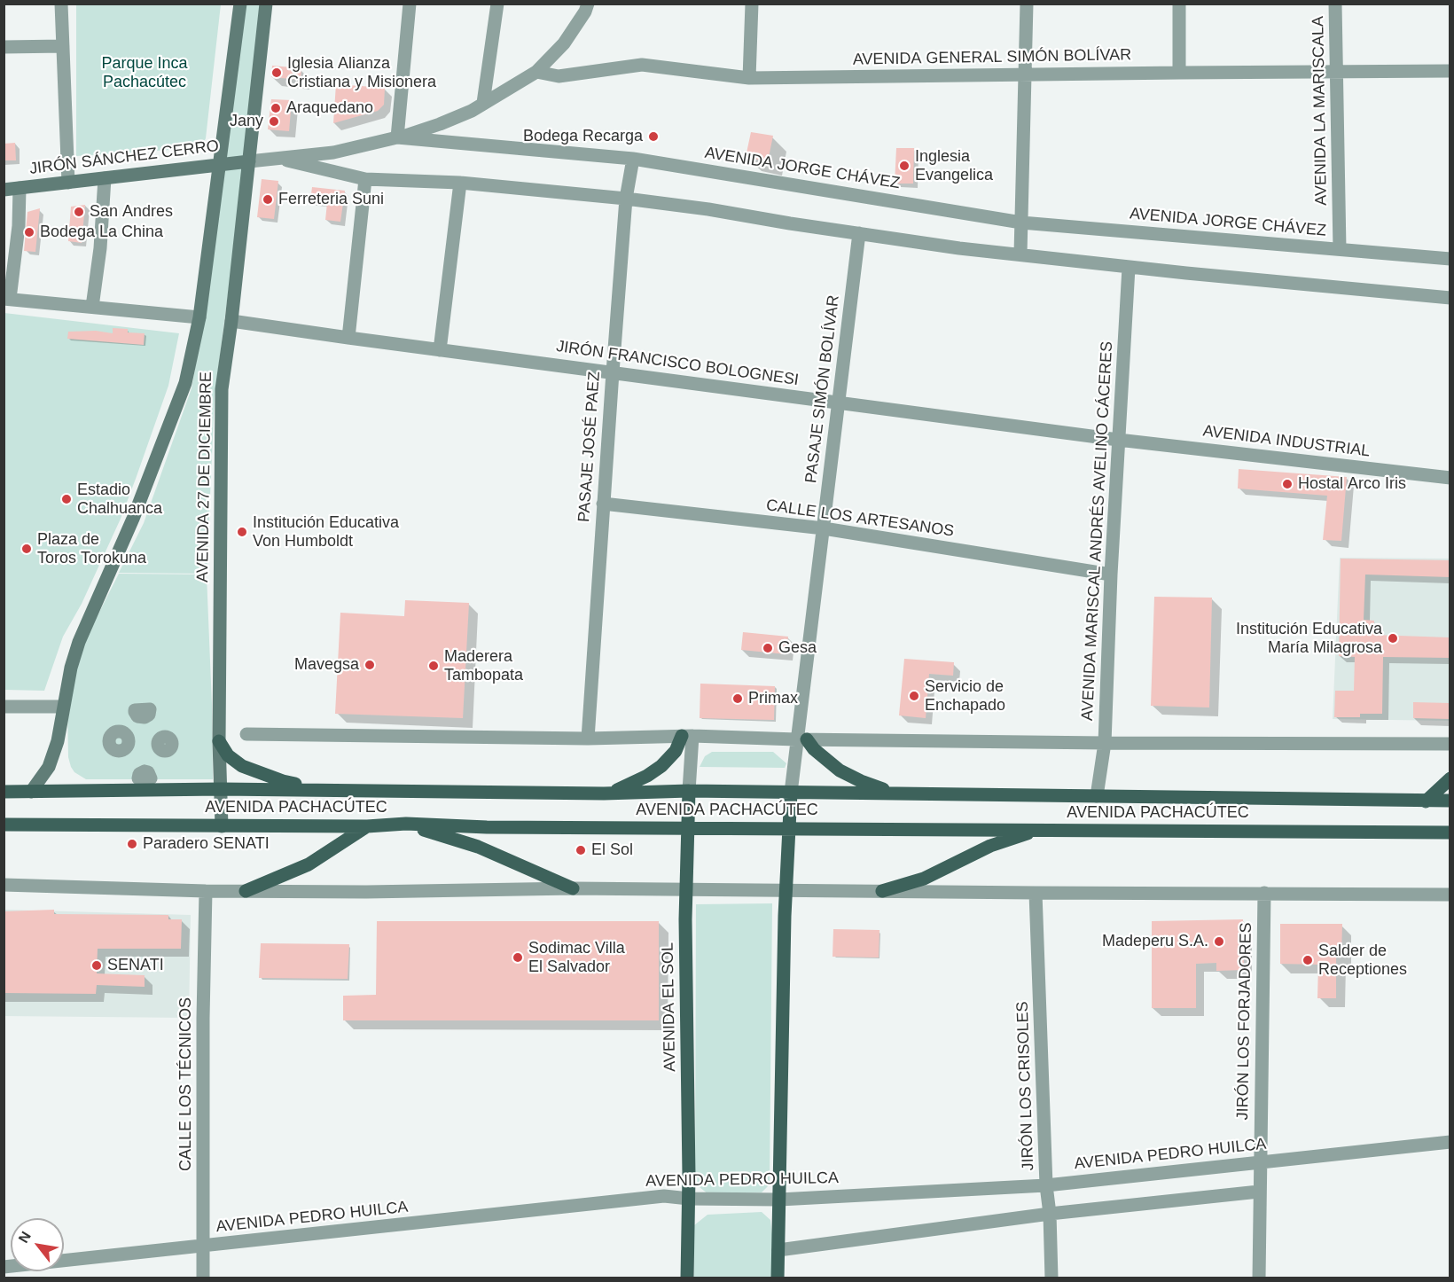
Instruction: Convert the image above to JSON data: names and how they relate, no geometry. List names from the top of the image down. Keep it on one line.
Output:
{"streets":{"main road":["AVENIDA PACHACÚTEC","AVENIDA EL SOL"],"street":["AVENIDA GENERAL SIMÓN BOLÍVAR","AVENIDA LA MARISCALA","JIRÓN SÁNCHEZ CERRO","AVENIDA JORGE CHÁVEZ","JIRÓN FRANCISCO BOLOGNESI","PASAJE SIMÓN BOLÍVAR","AVENIDA INDUSTRIAL","PASAJE JOSÉ PAEZ","AVENIDA 27 DE DICIEMBRE","CALLE LOS ARTESANOS","AVENIDA MARISCAL ANDRÉS AVELINO CÁCERES","JIRÓN LOS FORJADORES","CALLE LOS TÉCNICOS","JIRÓN LOS CRISOLES","AVENIDA PEDRO HUILCA"]},"crossings":[["AVENIDA GENERAL SIMÓN BOLÍVAR","AVENIDA LA MARISCALA"],["AVENIDA LA MARISCALA","AVENIDA JORGE CHÁVEZ"],["JIRÓN SÁNCHEZ CERRO","AVENIDA JORGE CHÁVEZ"],["JIRÓN SÁNCHEZ CERRO","AVENIDA 27 DE DICIEMBRE"],["AVENIDA JORGE CHÁVEZ","PASAJE SIMÓN BOLÍVAR"],["AVENIDA JORGE CHÁVEZ","PASAJE JOSÉ PAEZ"],["AVENIDA JORGE CHÁVEZ","AVENIDA 27 DE DICIEMBRE"],["AVENIDA JORGE CHÁVEZ","AVENIDA MARISCAL ANDRÉS AVELINO CÁCERES"],["JIRÓN FRANCISCO BOLOGNESI","PASAJE SIMÓN BOLÍVAR"],["JIRÓN FRANCISCO BOLOGNESI","AVENIDA INDUSTRIAL"],["JIRÓN FRANCISCO BOLOGNESI","PASAJE JOSÉ PAEZ"],["JIRÓN FRANCISCO BOLOGNESI","AVENIDA 27 DE DICIEMBRE"],["JIRÓN FRANCISCO BOLOGNESI","AVENIDA MARISCAL ANDRÉS AVELINO CÁCERES"],["PASAJE SIMÓN BOLÍVAR","CALLE LOS ARTESANOS"],["AVENIDA INDUSTRIAL","AVENIDA MARISCAL ANDRÉS AVELINO CÁCERES"],["PASAJE JOSÉ PAEZ","CALLE LOS ARTESANOS"],["AVENIDA 27 DE DICIEMBRE","AVENIDA PACHACÚTEC"],["CALLE LOS ARTESANOS","AVENIDA MARISCAL ANDRÉS AVELINO CÁCERES"],["AVENIDA MARISCAL ANDRÉS AVELINO CÁCERES","AVENIDA PACHACÚTEC"],["AVENIDA PACHACÚTEC","AVENIDA EL SOL"],["AVENIDA EL SOL","AVENIDA PEDRO HUILCA"],["JIRÓN LOS FORJADORES","AVENIDA PEDRO HUILCA"],["CALLE LOS TÉCNICOS","AVENIDA PEDRO HUILCA"],["JIRÓN LOS CRISOLES","AVENIDA PEDRO HUILCA"]],"parks":["Parque Inca Pachacútec"],"places":["Iglesia Alianza Cristiana y Misionera","Araquedano","Jany","Bodega Recarga","Inglesia Evangelica","Ferreteria Suni","San Andres","Bodega La China","Hostal Arco Iris","Estadio Chalhuanca","Institución Educativa Von Humboldt","Plaza de Toros Torokuna","Institución Educativa María Milagrosa","Gesa","Mavegsa","Maderera Tambopata","Servicio de Enchapado","Primax","Paradero SENATI","El Sol","Madeperu S.A.","Sodimac Villa El Salvador","Salder de Receptiones","SENATI"],"north":"top left"}
